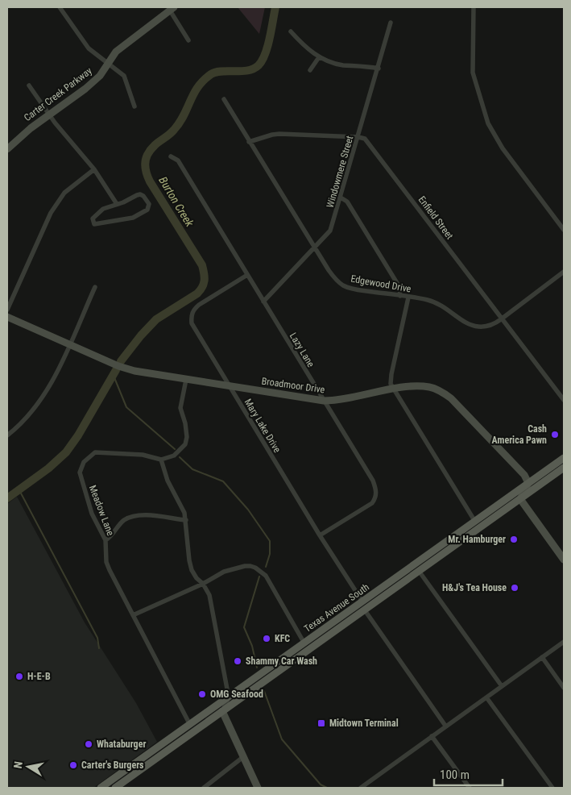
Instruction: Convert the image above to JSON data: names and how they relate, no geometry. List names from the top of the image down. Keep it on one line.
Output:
{"streets":{"main road":["Texas Avenue South"],"street":["Carter Creek Parkway","Windowmere Street","Enfield Street","Edgewood Drive","Lazy Lane","Broadmoor Drive","Mary Lake Drive","Meadow Lane"]},"crossings":[["Windowmere Street","Enfield Street"],["Windowmere Street","Edgewood Drive"],["Windowmere Street","Lazy Lane"],["Enfield Street","Edgewood Drive"],["Lazy Lane","Broadmoor Drive"],["Lazy Lane","Mary Lake Drive"],["Broadmoor Drive","Mary Lake Drive"],["Broadmoor Drive","Texas Avenue South"],["Mary Lake Drive","Texas Avenue South"],["Meadow Lane","Texas Avenue South"]],"water":["Burton Creek"],"places":{"other":["Cash America Pawn","Mr. Hamburger","H&J's Tea House","KFC","Shammy Car Wash","H-E-B","OMG Seafood","Whataburger","Carter's Burgers"],"transit":["Midtown Terminal"]},"scale_bar":"100 m","north":"left"}
